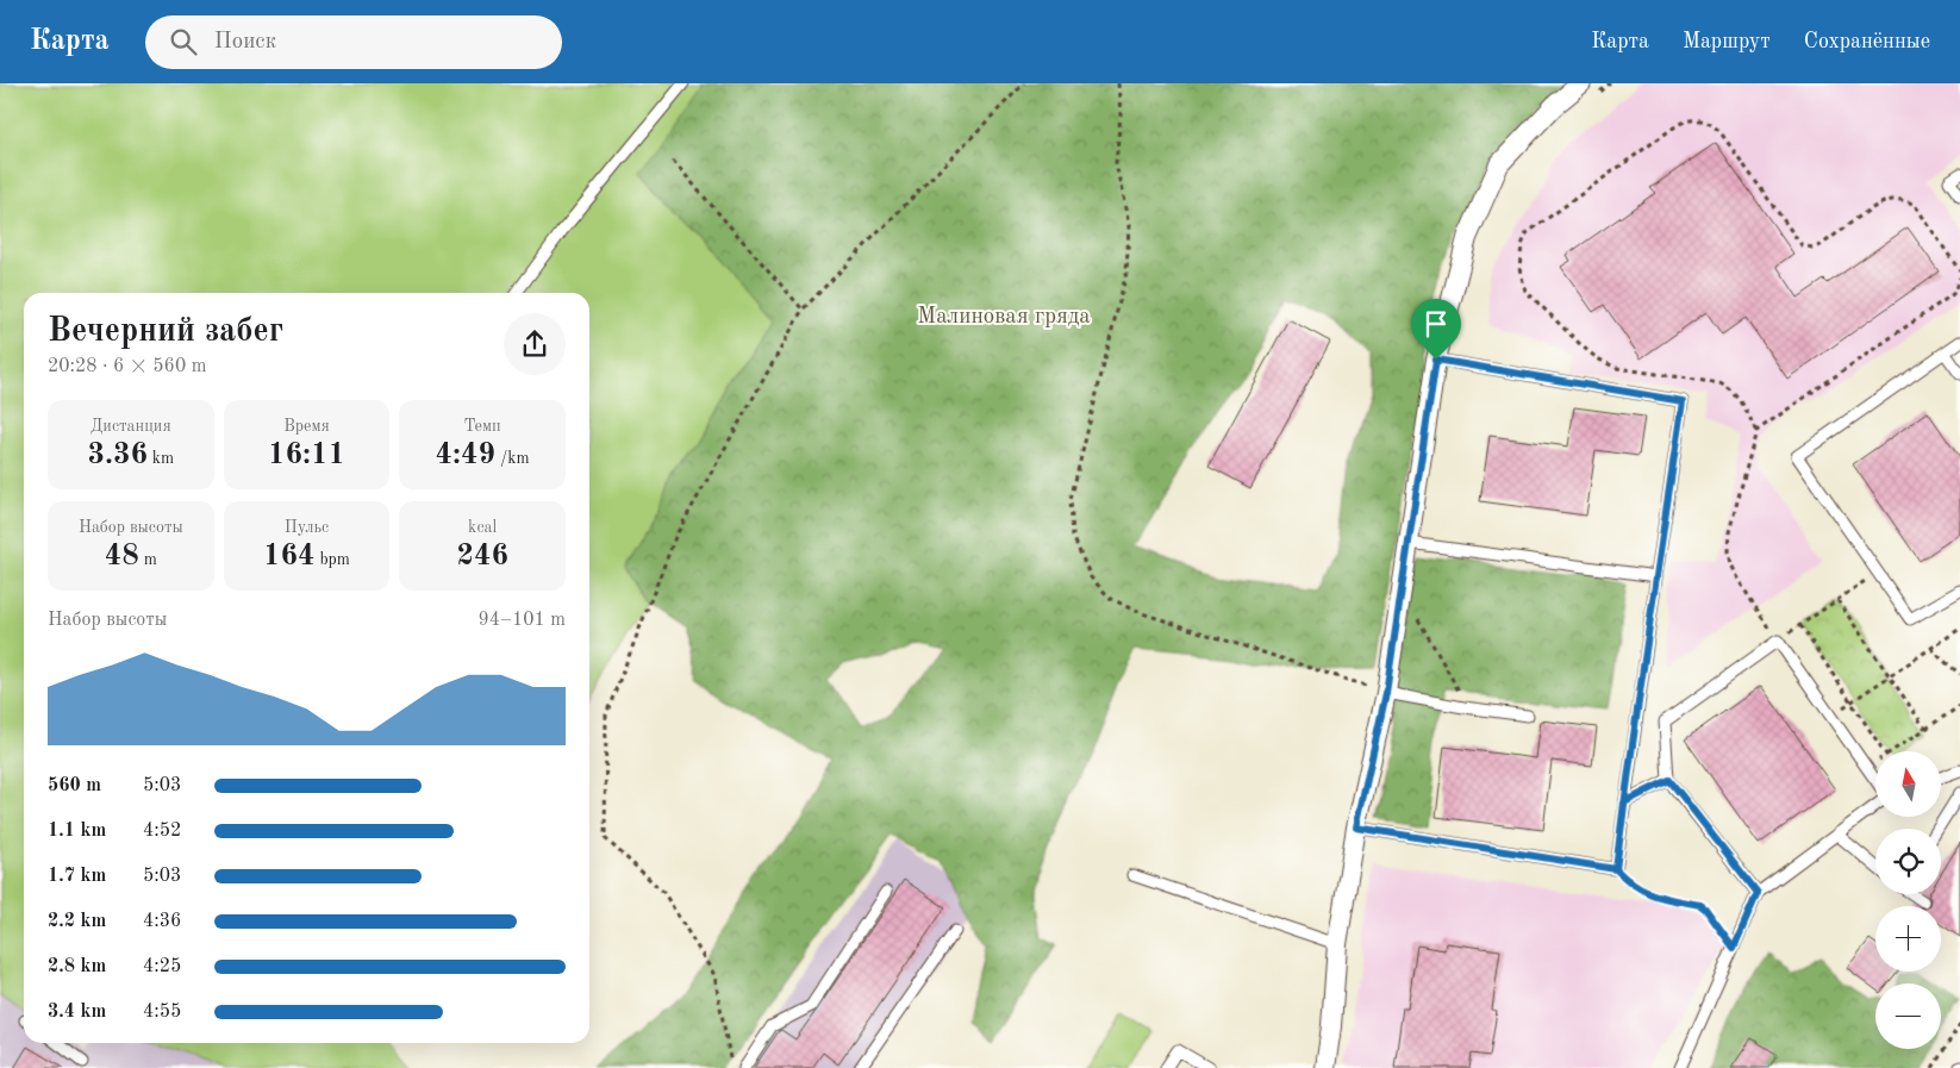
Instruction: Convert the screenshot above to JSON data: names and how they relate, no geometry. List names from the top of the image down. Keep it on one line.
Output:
{"parks":["Малиновая гряда"],"north":"top","page":{"header":"Карта","search":"Поиск","nav":["Карта","Маршрут","Сохранённые"],"heading":["Вечерний забег","20:28 · 6 × 560 m"],"stats":[["Дистанция","3.36 km"],["Время","16:11"],["Темп","4:49 /km"],["Набор высоты","48 m"],["Пульс","164 bpm"],["kcal","246"]],"chart":["Набор высоты","94–101 m"],"map_buttons":["+","−"],"list":[{"name":"560 m","note":"5:03"},{"name":"1.1 km","note":"4:52"},{"name":"1.7 km","note":"5:03"},{"name":"2.2 km","note":"4:36"},{"name":"2.8 km","note":"4:25"},{"name":"3.4 km","note":"4:55"}]}}
